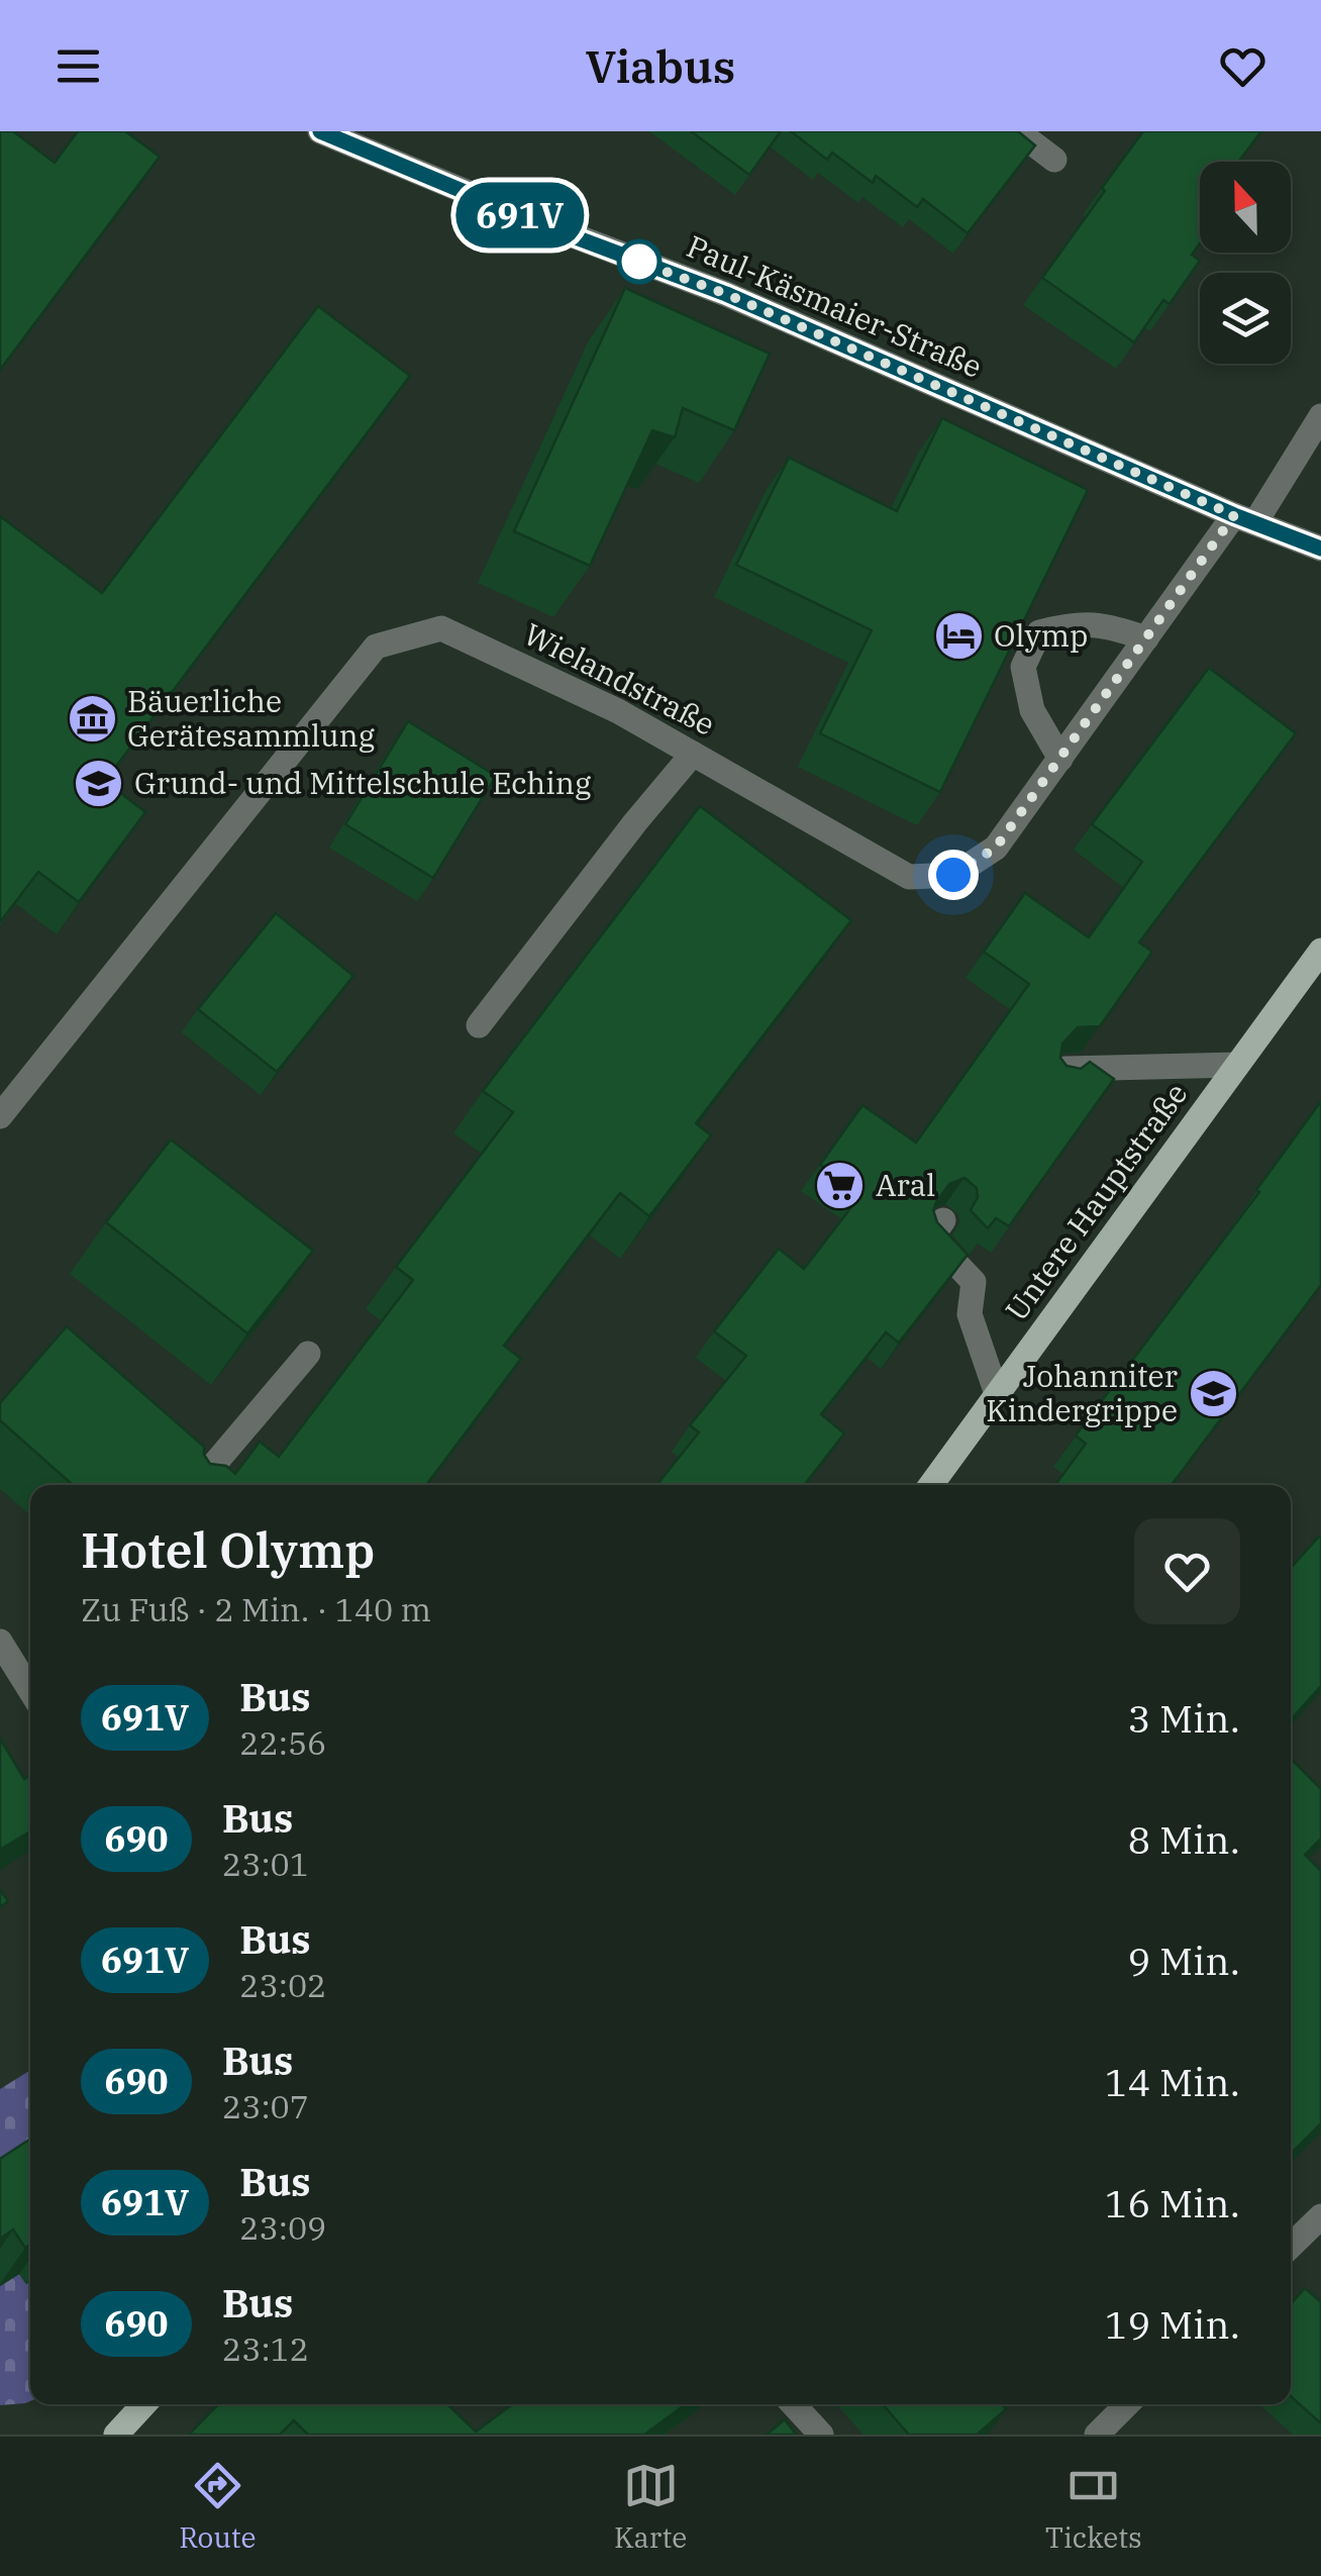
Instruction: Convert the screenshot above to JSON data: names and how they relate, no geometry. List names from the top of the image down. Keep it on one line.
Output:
{"streets":{"main road":["Untere Hauptstraße"],"street":["Paul-Käsmaier-Straße","Wielandstraße"]},"crossings":[["Paul-Käsmaier-Straße","Wielandstraße"]],"places":{"hotel":["Olymp"],"museum":["Bäuerliche Gerätesammlung"],"school or university":["Grund- und Mittelschule Eching","Johanniter Kindergrippe"],"supermarket":["Aral"]},"lines":["bus line 691V"],"north":"top","page":{"header":"Viabus","on_map":"691V","heading":["Hotel Olymp","Zu Fuß · 2 Min. · 140 m"],"list":[{"mark":"691V","name":"Bus","note":"22:56","value":"3 Min."},{"mark":"690","name":"Bus","note":"23:01","value":"8 Min."},{"mark":"691V","name":"Bus","note":"23:02","value":"9 Min."},{"mark":"690","name":"Bus","note":"23:07","value":"14 Min."},{"mark":"691V","name":"Bus","note":"23:09","value":"16 Min."},{"mark":"690","name":"Bus","note":"23:12","value":"19 Min."}],"tabs":["Route","Karte","Tickets"]}}
